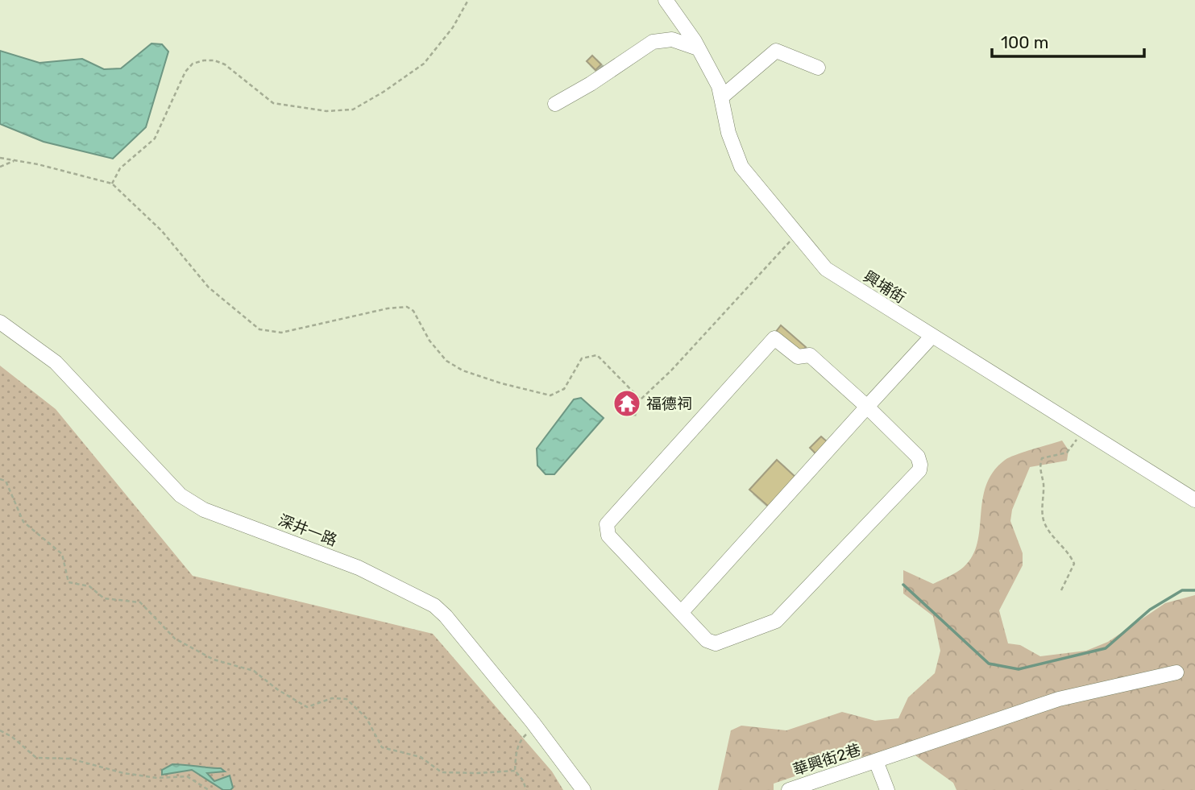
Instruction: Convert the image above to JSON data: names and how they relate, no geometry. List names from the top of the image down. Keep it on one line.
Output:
{"streets":{"street":["興埔街","深井一路","華興街2巷"]},"places":{"temple":["福德祠"]},"scale_bar":"100 m"}
